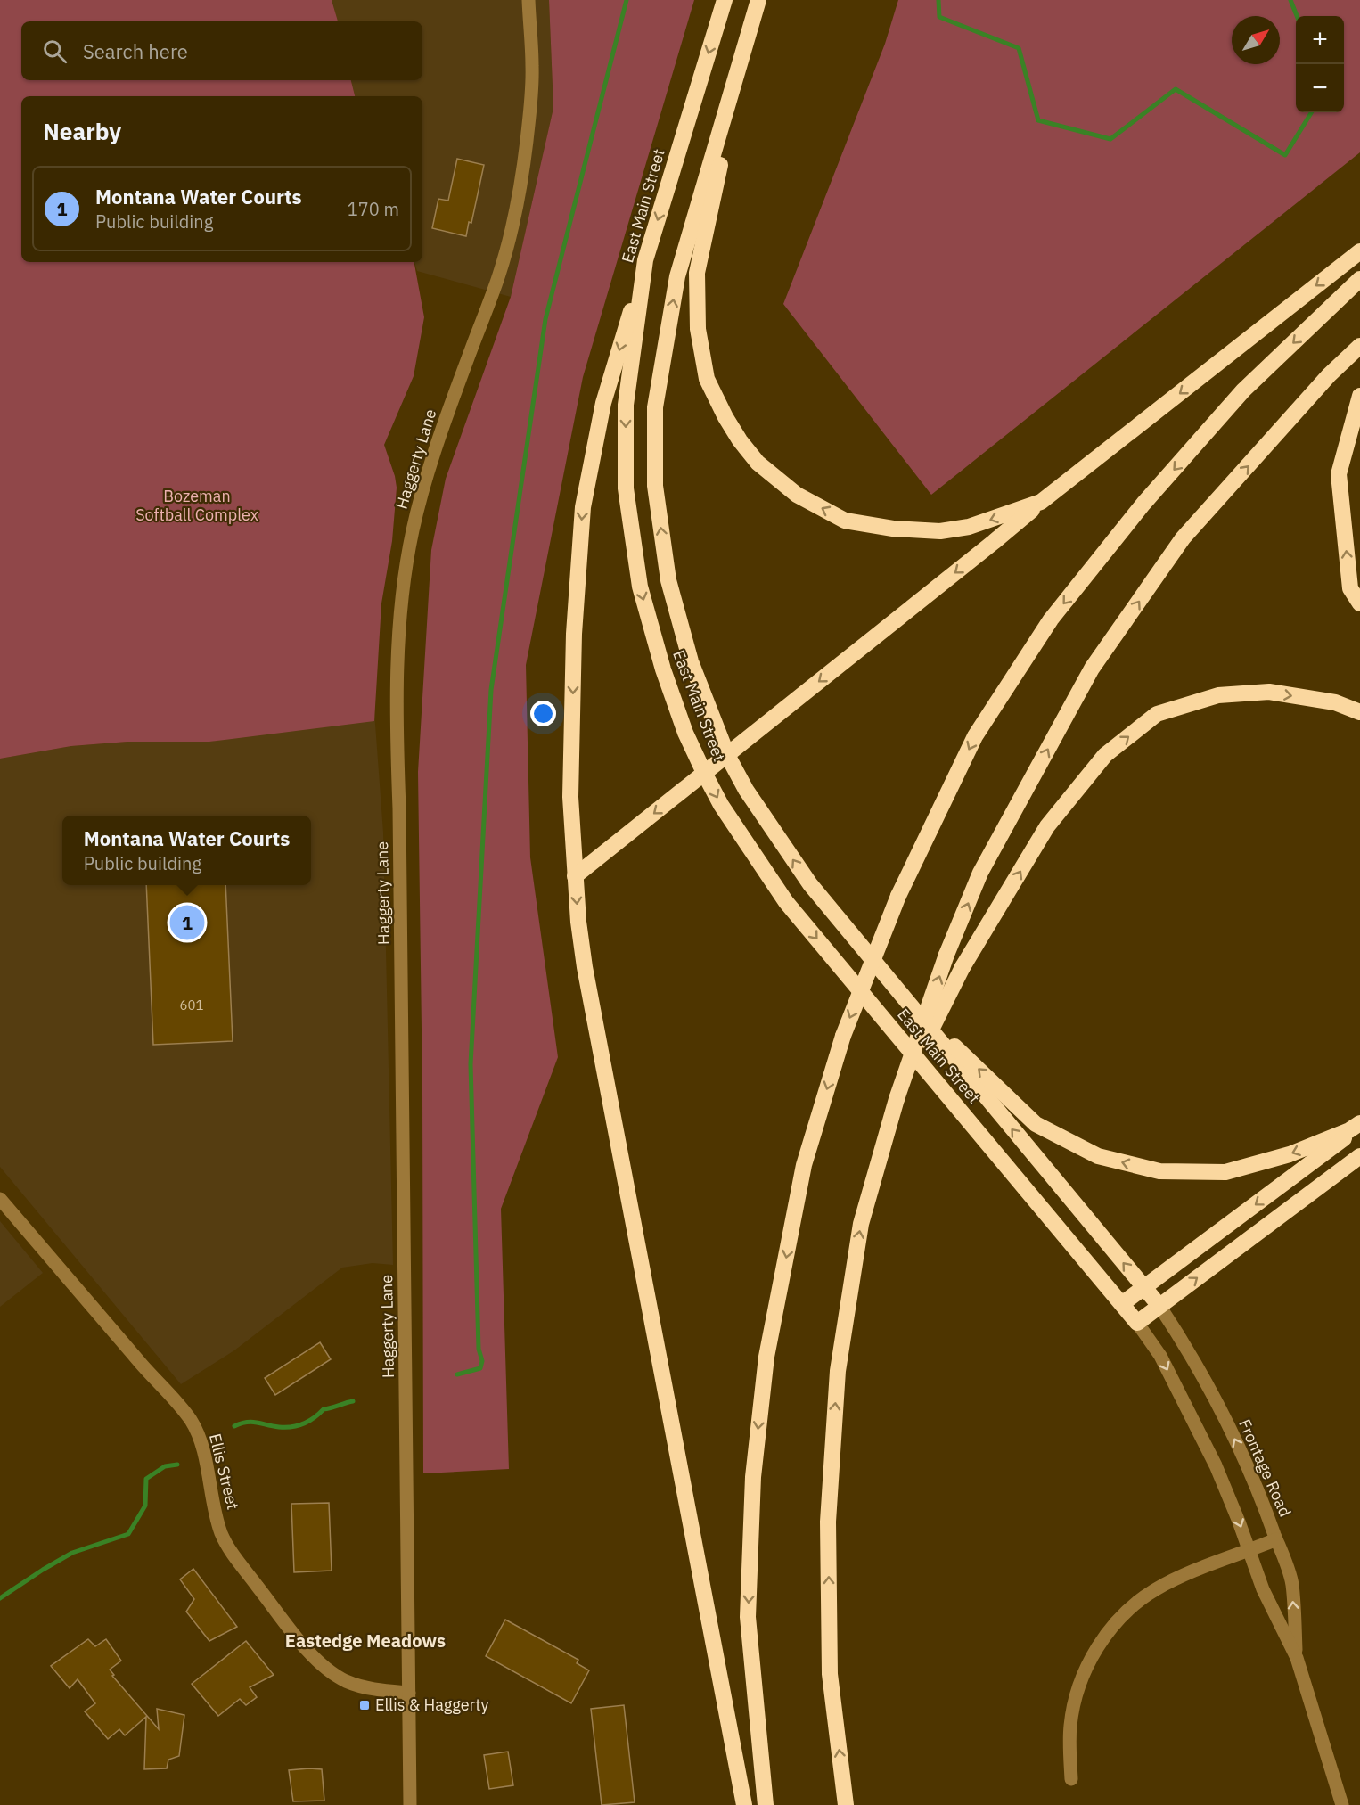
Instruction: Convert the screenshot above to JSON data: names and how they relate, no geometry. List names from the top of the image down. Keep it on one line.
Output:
{"streets":{"highway":["East Main Street"],"street":["Haggerty Lane","Frontage Road","Ellis Street"]},"crossings":[["East Main Street","Frontage Road"],["Haggerty Lane","Ellis Street"]],"districts":["Eastedge Meadows"],"parks":["Bozeman Softball Complex"],"places":{"transit":["Ellis & Haggerty"]},"house_numbers":["601"],"north":"top right","page":{"map_buttons":["+","−"],"search":"Search here","heading":"Nearby","list":[{"mark":"1","name":"Montana Water Courts","note":"Public building","value":"170 m"}],"popup":["Montana Water Courts","Public building"],"pins":"1"}}
